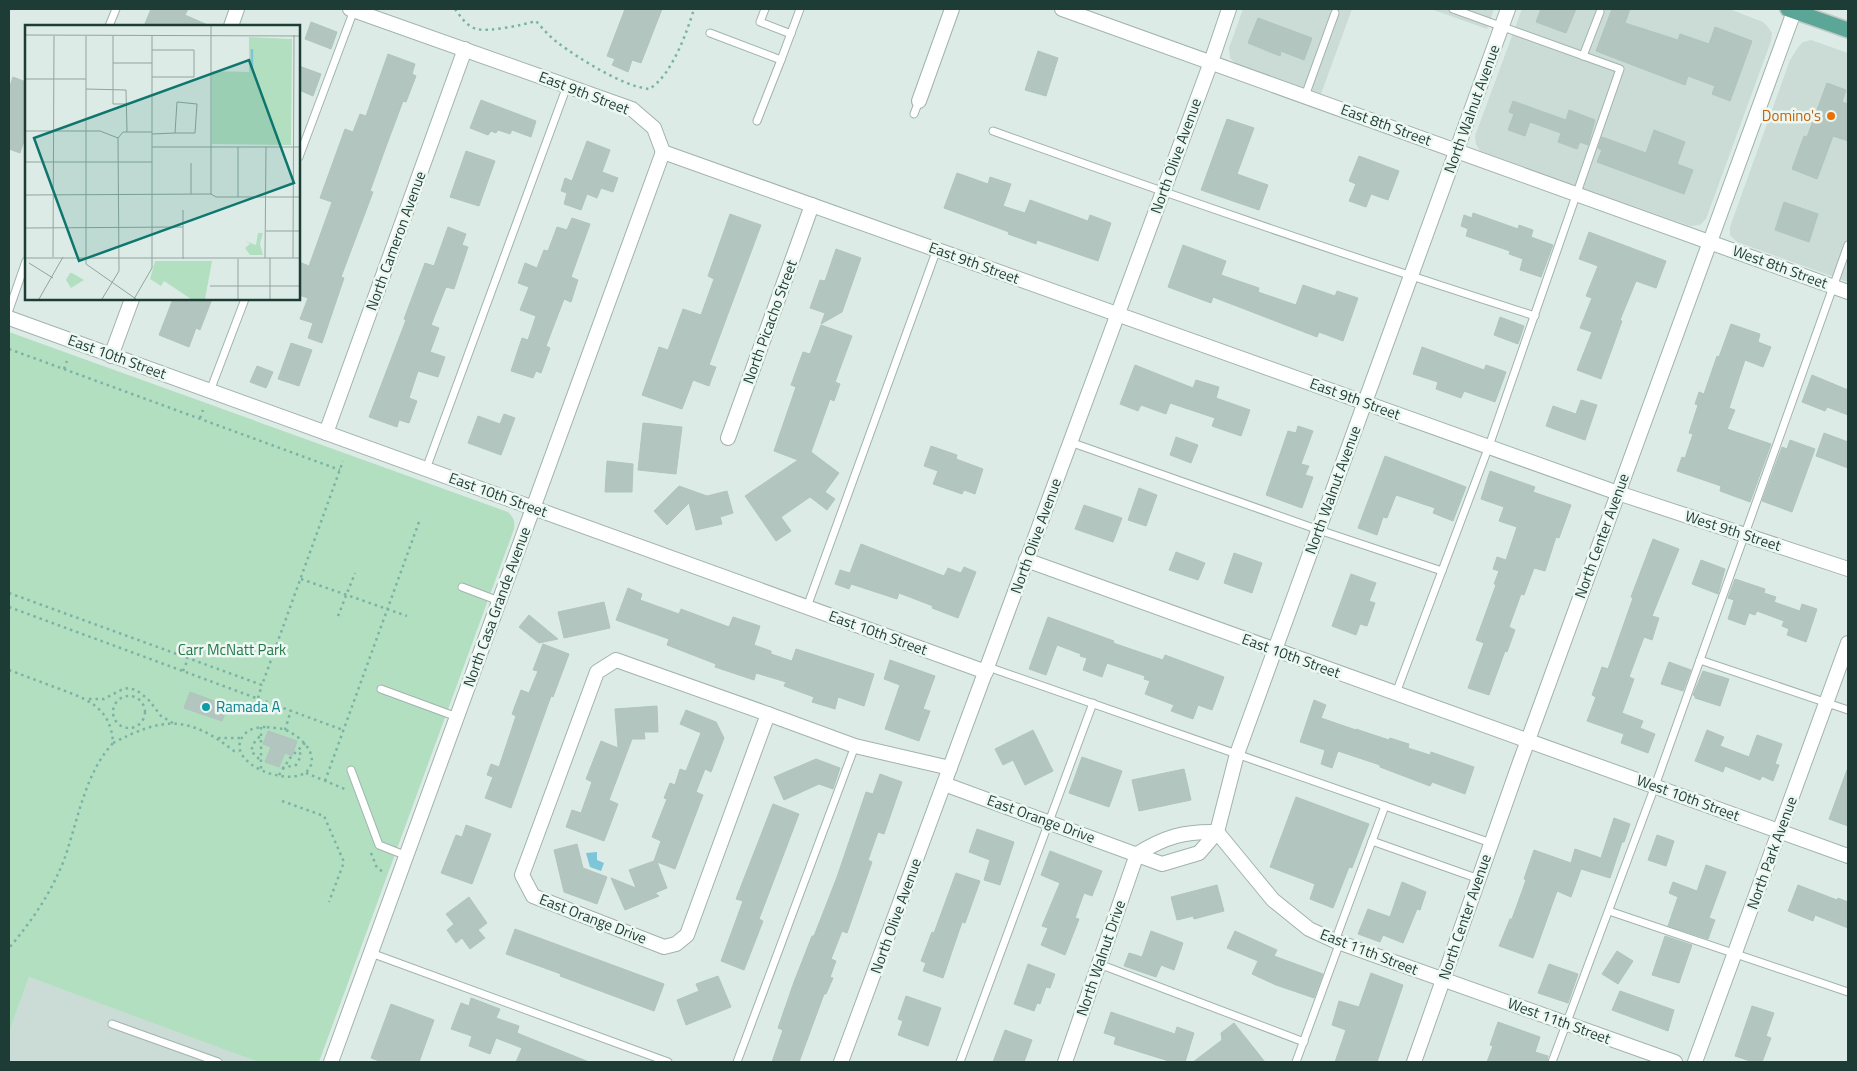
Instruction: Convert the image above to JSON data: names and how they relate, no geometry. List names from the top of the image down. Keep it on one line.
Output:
{"streets":{"street":["East 9th Street","North Walnut Avenue","East 8th Street","North Olive Avenue","North Cameron Avenue","West 8th Street","North Picacho Street","East 10th Street","West 9th Street","North Center Avenue","North Casa Grande Avenue","West 10th Street","East Orange Drive","North Park Avenue","East 11th Street","North Walnut Drive","West 11th Street"]},"crossings":[["East 9th Street","North Walnut Avenue"],["East 9th Street","North Olive Avenue"],["East 9th Street","North Cameron Avenue"],["East 9th Street","North Picacho Street"],["East 9th Street","West 9th Street"],["East 9th Street","North Center Avenue"],["East 9th Street","North Casa Grande Avenue"],["North Walnut Avenue","East 8th Street"],["North Walnut Avenue","East 10th Street"],["North Walnut Avenue","East Orange Drive"],["North Walnut Avenue","East 11th Street"],["East 8th Street","North Olive Avenue"],["East 8th Street","West 8th Street"],["East 8th Street","North Center Avenue"],["North Olive Avenue","East 10th Street"],["North Olive Avenue","East Orange Drive"],["North Cameron Avenue","East 10th Street"],["West 8th Street","North Center Avenue"],["East 10th Street","North Center Avenue"],["East 10th Street","North Casa Grande Avenue"],["East 10th Street","West 10th Street"],["West 9th Street","North Center Avenue"],["North Center Avenue","West 10th Street"],["North Center Avenue","East 11th Street"],["North Center Avenue","West 11th Street"],["West 10th Street","North Park Avenue"],["East Orange Drive","East 11th Street"],["East Orange Drive","North Walnut Drive"],["East 11th Street","West 11th Street"]],"parks":["Carr McNatt Park"],"places":["Domino's","Ramada A"]}
